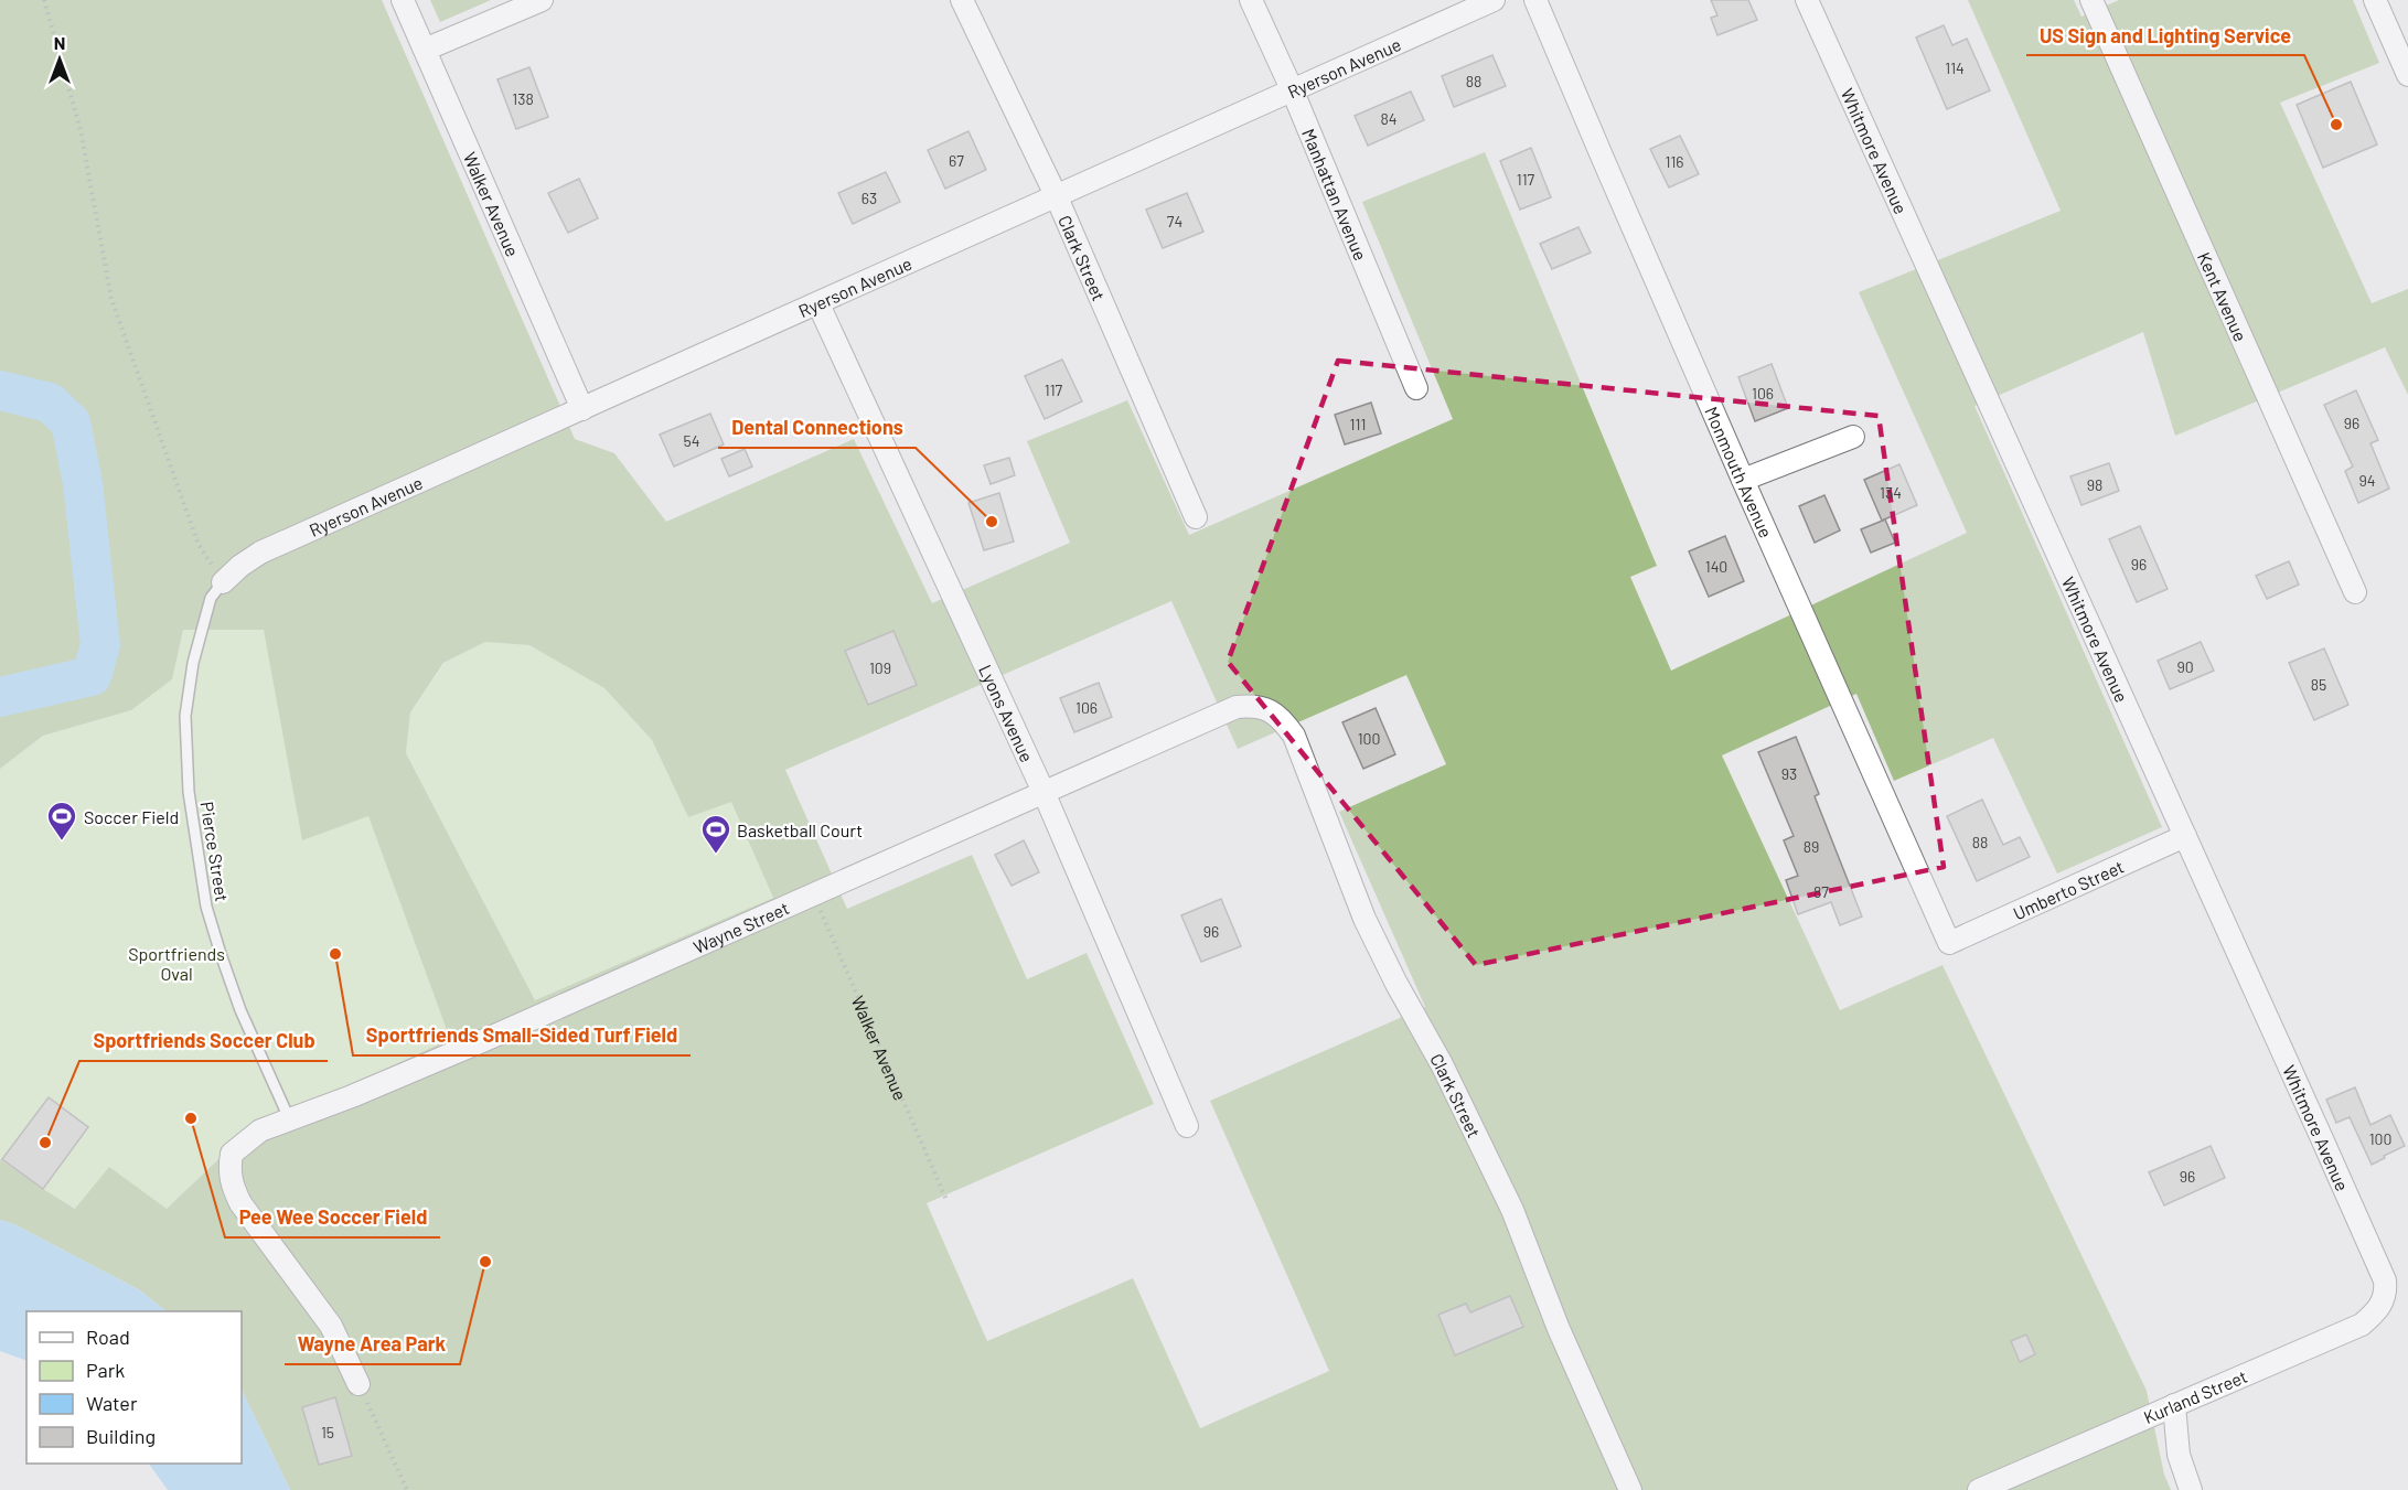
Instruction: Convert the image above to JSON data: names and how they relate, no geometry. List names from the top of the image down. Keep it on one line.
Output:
{"streets":{"street":["Ryerson Avenue","Whitmore Avenue","Manhattan Avenue","Walker Avenue","Clark Street","Kent Avenue","Monmouth Avenue","Lyons Avenue","Umberto Street","Wayne Street","Kurland Street"],"lane":["Pierce Street"]},"crossings":[["Ryerson Avenue","Manhattan Avenue"],["Ryerson Avenue","Walker Avenue"],["Ryerson Avenue","Clark Street"],["Ryerson Avenue","Lyons Avenue"],["Ryerson Avenue","Pierce Street"],["Whitmore Avenue","Umberto Street"],["Whitmore Avenue","Kurland Street"],["Walker Avenue","Wayne Street"],["Clark Street","Wayne Street"],["Monmouth Avenue","Umberto Street"],["Lyons Avenue","Wayne Street"],["Pierce Street","Wayne Street"]],"parks":["Sportfriends Oval"],"places":{"other":["US Sign and Lighting Service","Dental Connections","Sportfriends Small-Sided Turf Field","Pee Wee Soccer Field","Sportfriends Soccer Club","Wayne Area Park"],"sports":["Soccer Field","Basketball Court"]},"house_numbers":["114","88","138","84","67","116","117","63","74","117","106","96","111","54","94","98","134","96","140","90","109","85","106","100","93","88","89","87","96","100","96","15"],"legend":["Road","Park","Water","Building"],"north":"top"}
